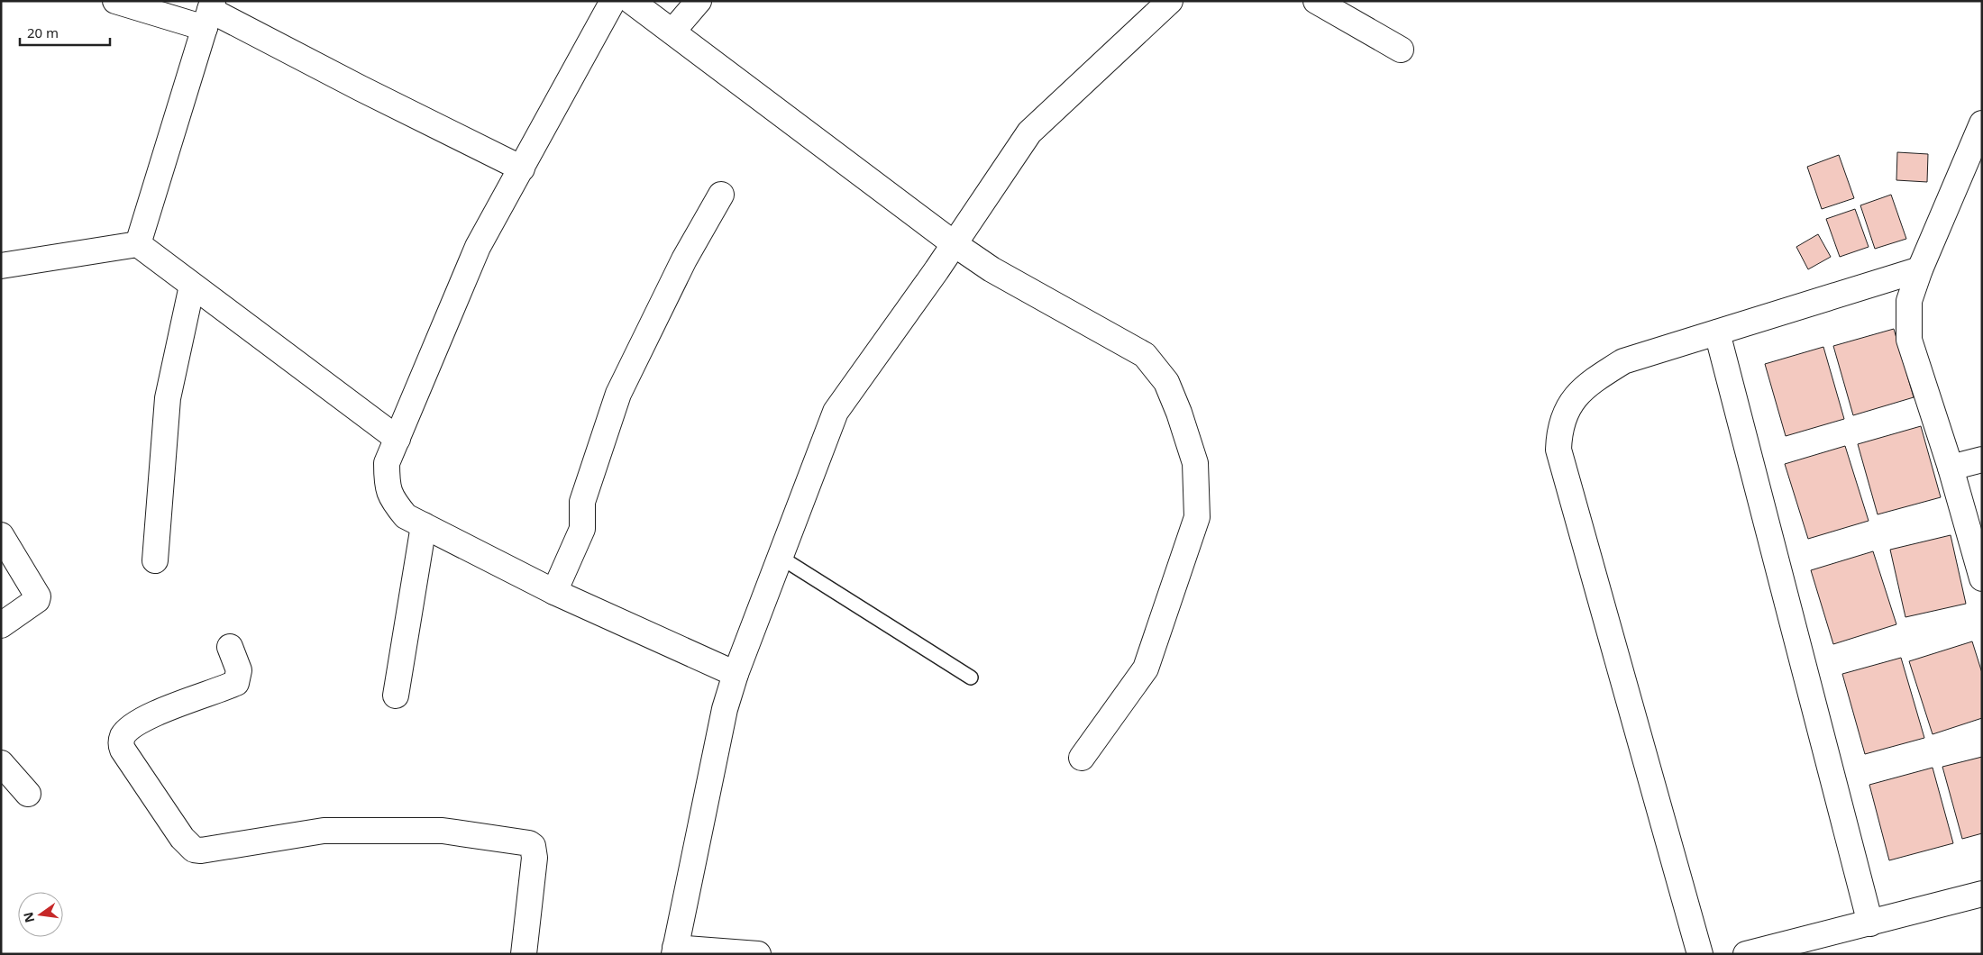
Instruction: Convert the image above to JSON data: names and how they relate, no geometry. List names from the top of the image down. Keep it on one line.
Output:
{"scale_bar":"20 m","north":"left"}
